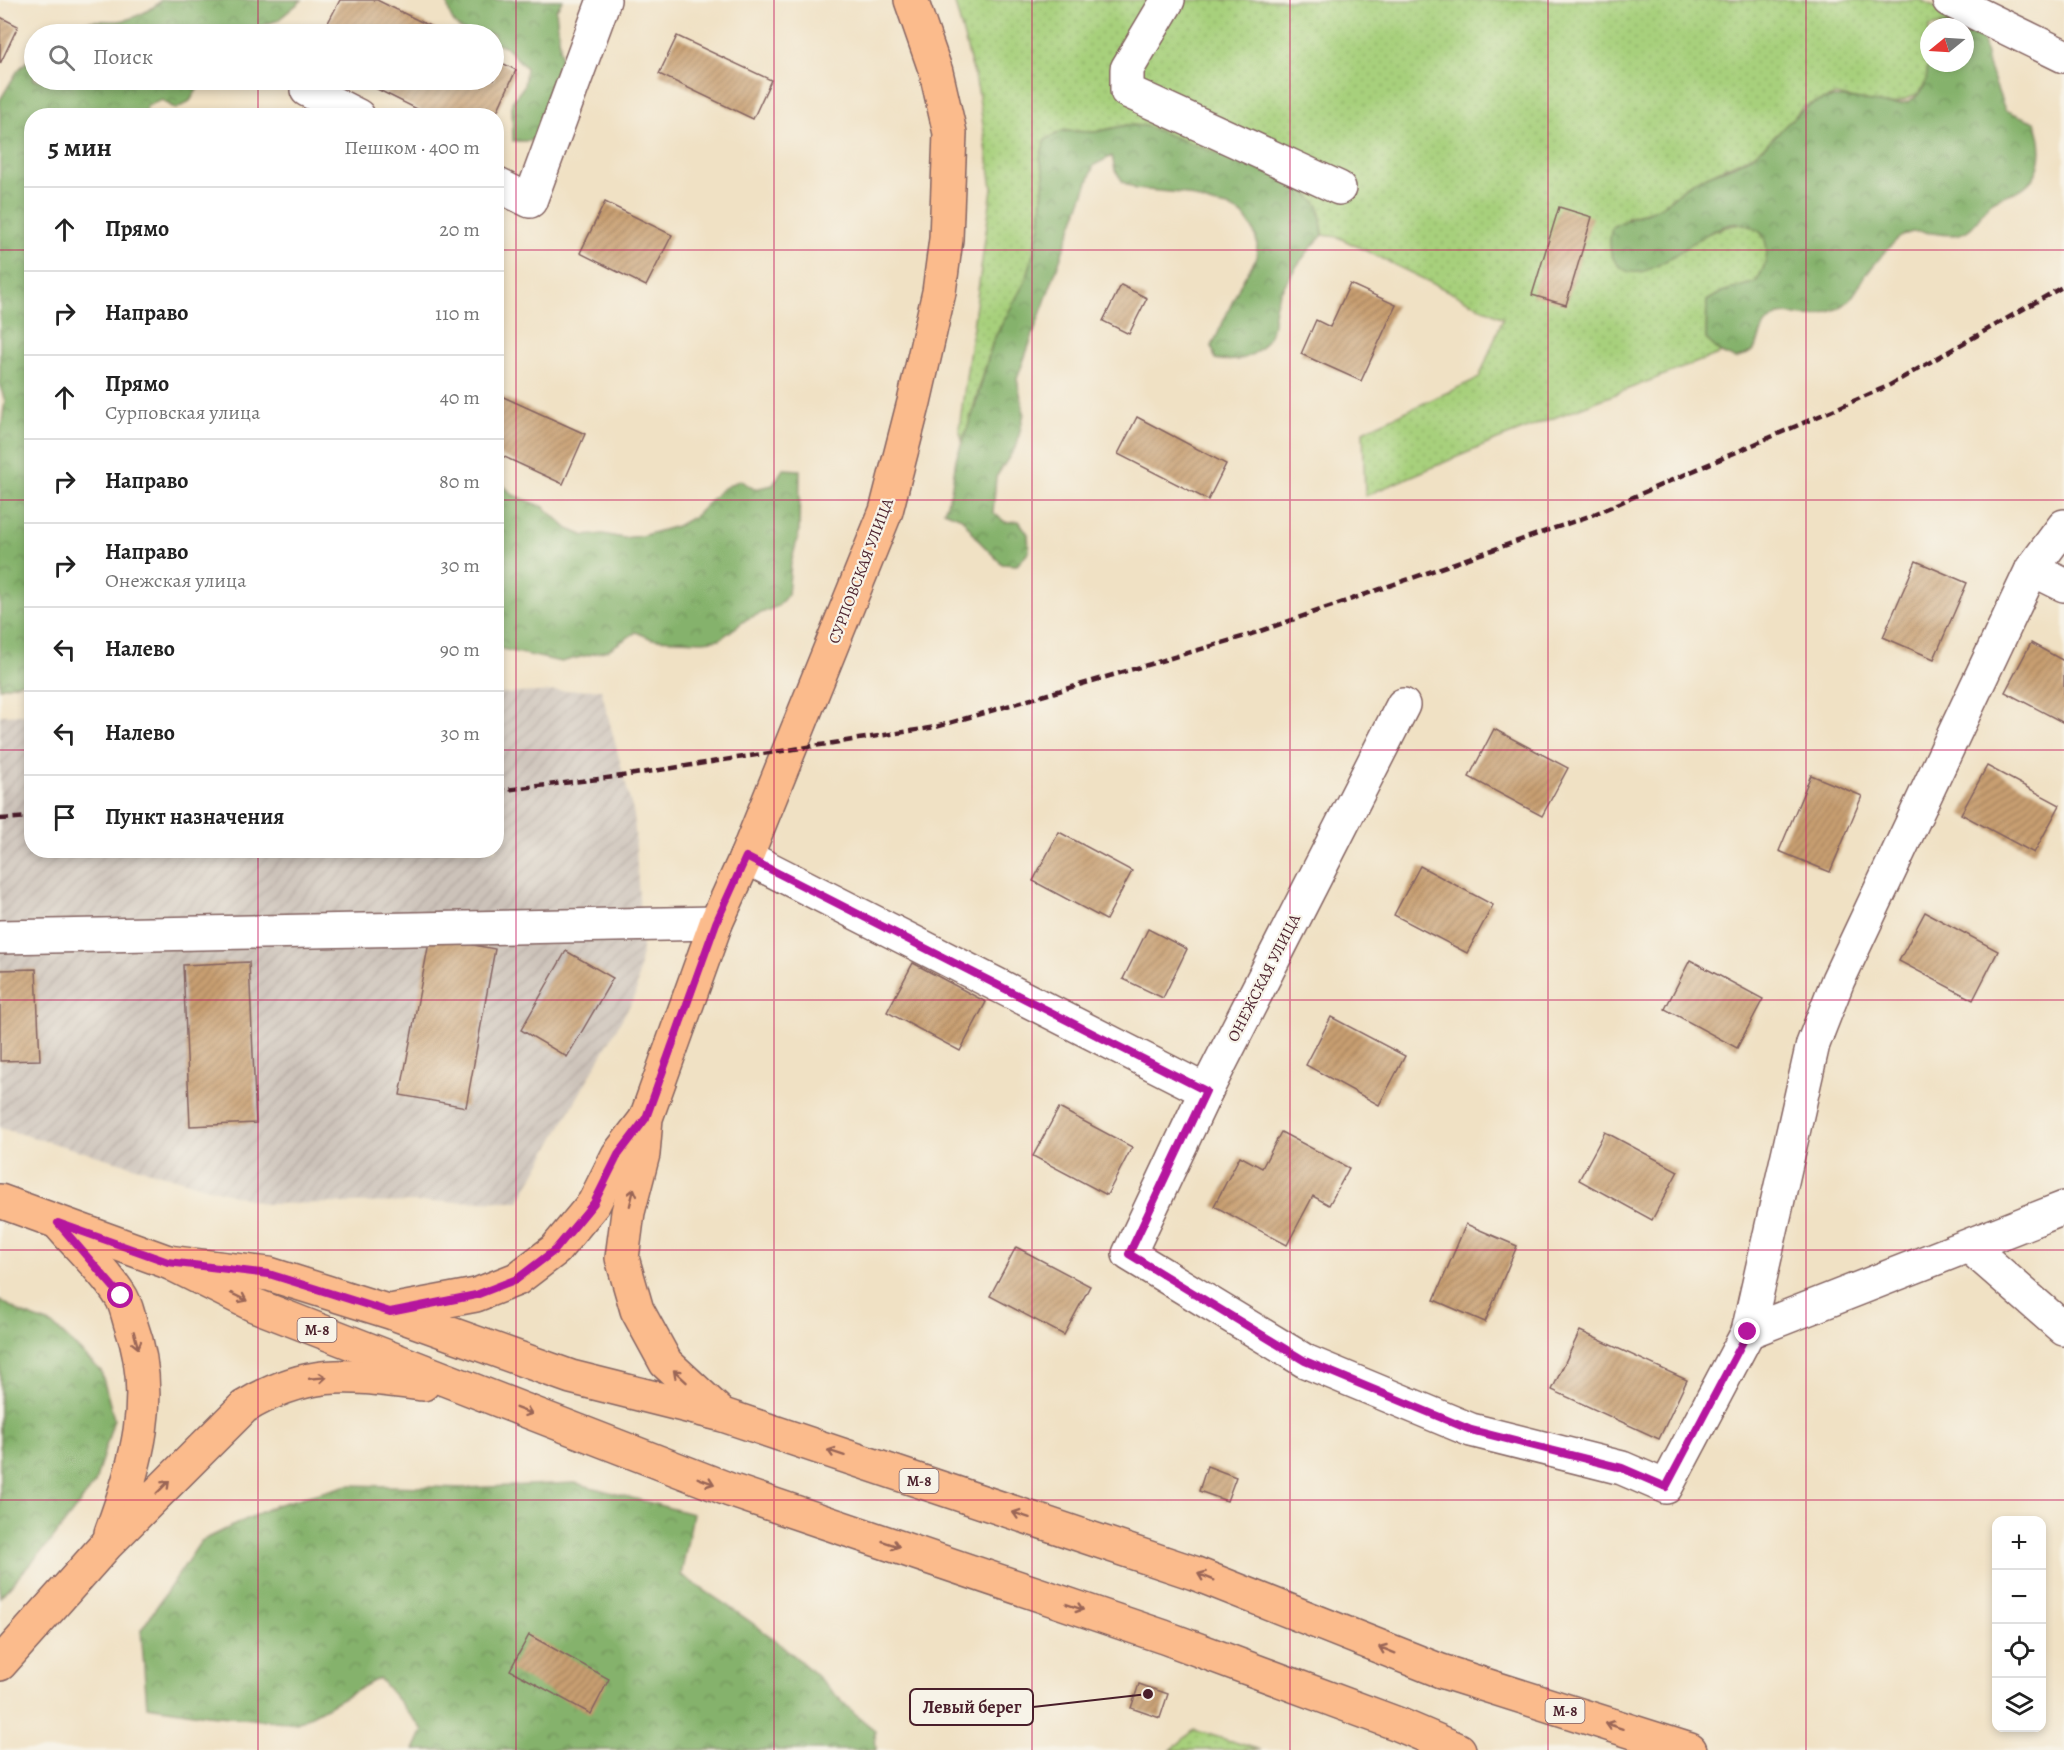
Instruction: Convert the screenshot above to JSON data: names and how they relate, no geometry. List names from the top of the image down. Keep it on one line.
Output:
{"streets":{"main road":["СУРПОВСКАЯ УЛИЦА","М-8"],"street":["ОНЕЖСКАЯ УЛИЦА"]},"places":["Левый берег"],"north":"left","page":{"search":"Поиск","heading":["5 мин","Пешком · 400 m"],"list":[["Прямо","20 m"],["Направо","110 m"],["Прямо","Сурповская улица","40 m"],["Направо","80 m"],["Направо","Онежская улица","30 m"],["Налево","90 m"],["Налево","30 m"],"Пункт назначения"],"map_buttons":["+","−"]}}
